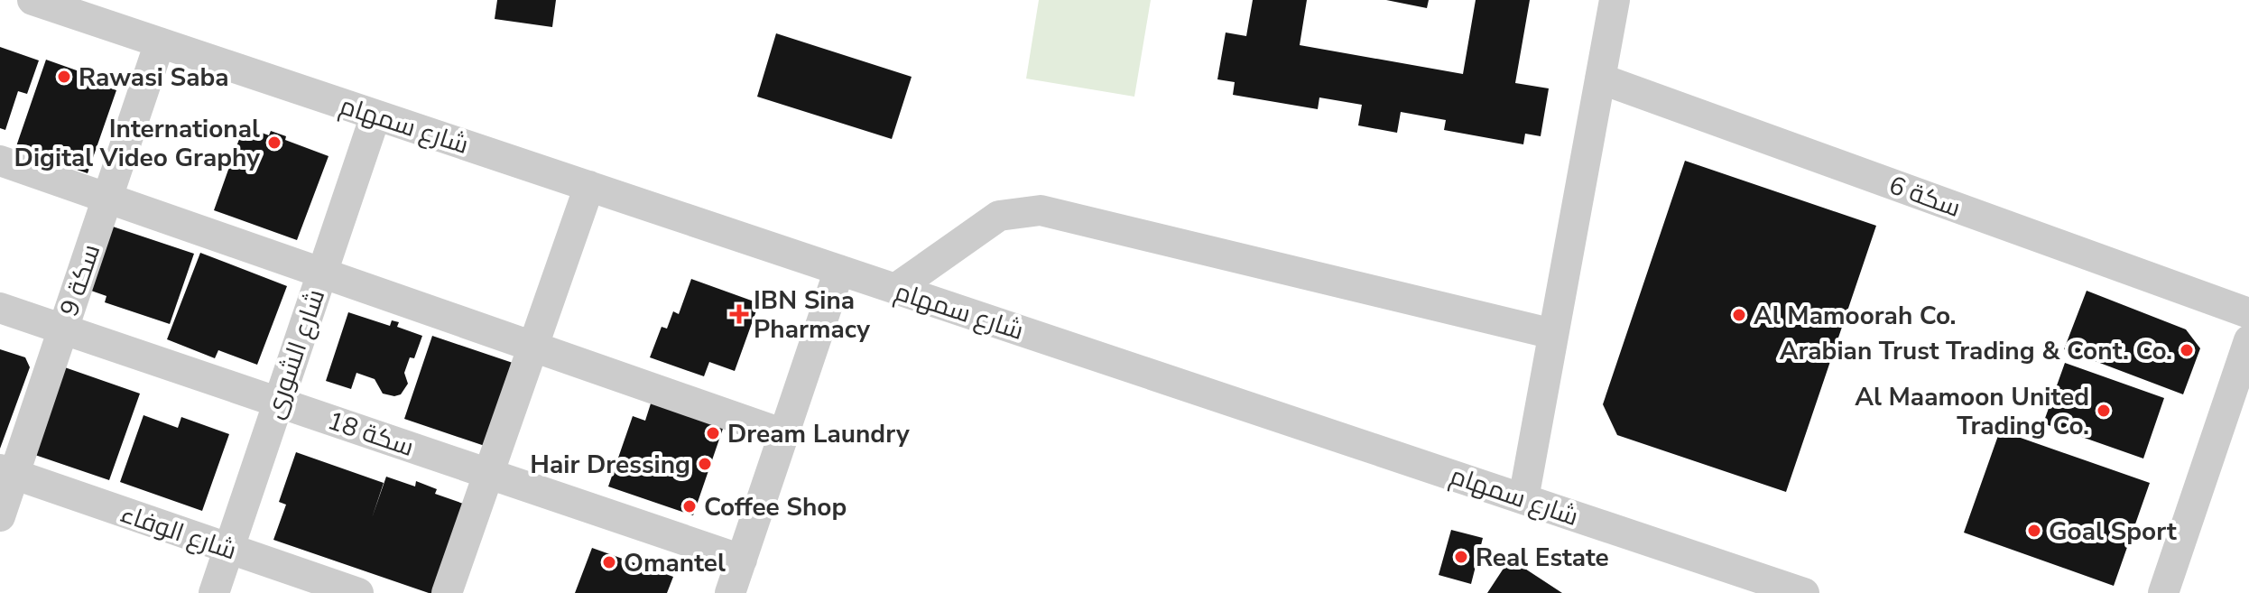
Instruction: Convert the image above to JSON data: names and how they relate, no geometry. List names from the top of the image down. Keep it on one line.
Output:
{"streets":{"street":["شارع سمهام","سكة 6","سكة 9","شارع الشورى","سكة 18","شارع الوفاء"]},"crossings":[["شارع سمهام","سكة 9"],["شارع سمهام","شارع الشورى"],["سكة 9","سكة 18"],["سكة 9","شارع الوفاء"],["شارع الشورى","سكة 18"],["شارع الشورى","شارع الوفاء"]],"places":{"other":["Rawasi Saba","International Digital Video Graphy","Al Mamoorah Co.","Arabian Trust Trading & Cont. Co.","Al Maamoon United Trading Co.","Dream Laundry","Hair Dressing","Coffee Shop","Goal Sport","Real Estate","Omantel"],"health":["IBN Sina Pharmacy"]}}
